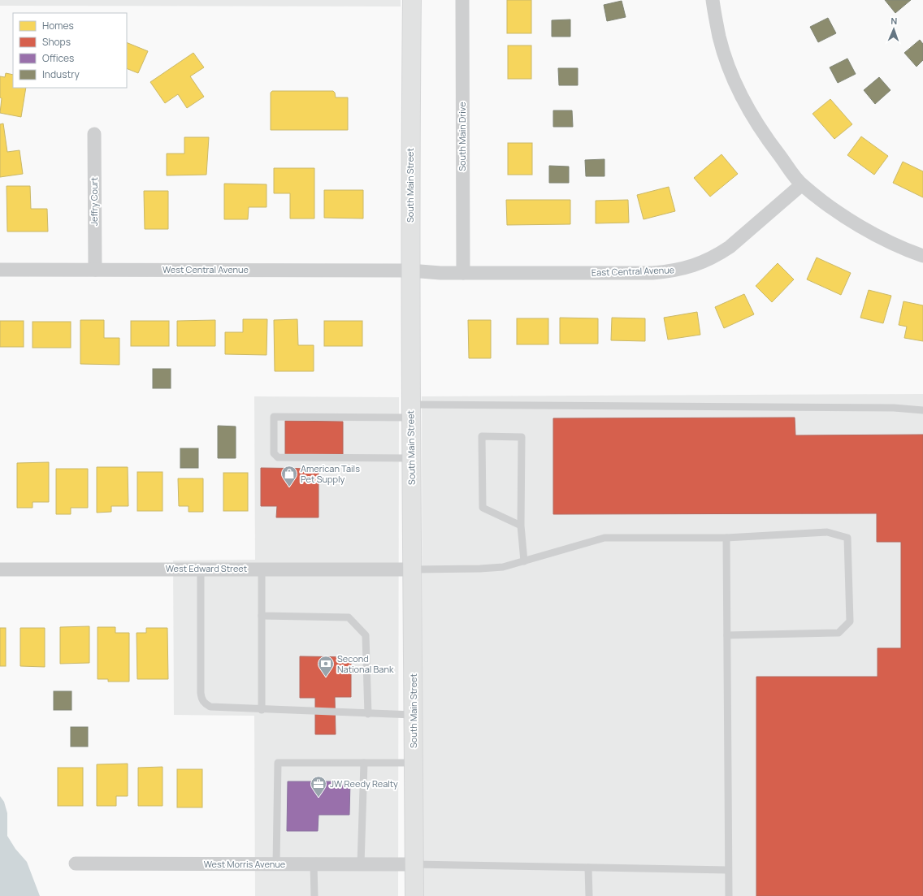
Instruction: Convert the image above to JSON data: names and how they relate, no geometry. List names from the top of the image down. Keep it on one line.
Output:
{"streets":{"main road":["South Main Street"],"street":["South Main Drive","Jeffry Court","West Central Avenue","East Central Avenue","West Edward Street","West Morris Avenue"]},"crossings":[["South Main Drive","East Central Avenue"],["South Main Street","West Central Avenue"],["South Main Street","East Central Avenue"],["South Main Street","West Edward Street"],["South Main Street","West Morris Avenue"],["Jeffry Court","West Central Avenue"],["West Central Avenue","East Central Avenue"]],"places":{"shop":["American Tails Pet Supply"],"bank":["Second National Bank"],"office":["JW Reedy Realty"]},"legend":["Homes","Shops","Offices","Industry"],"north":"top"}
